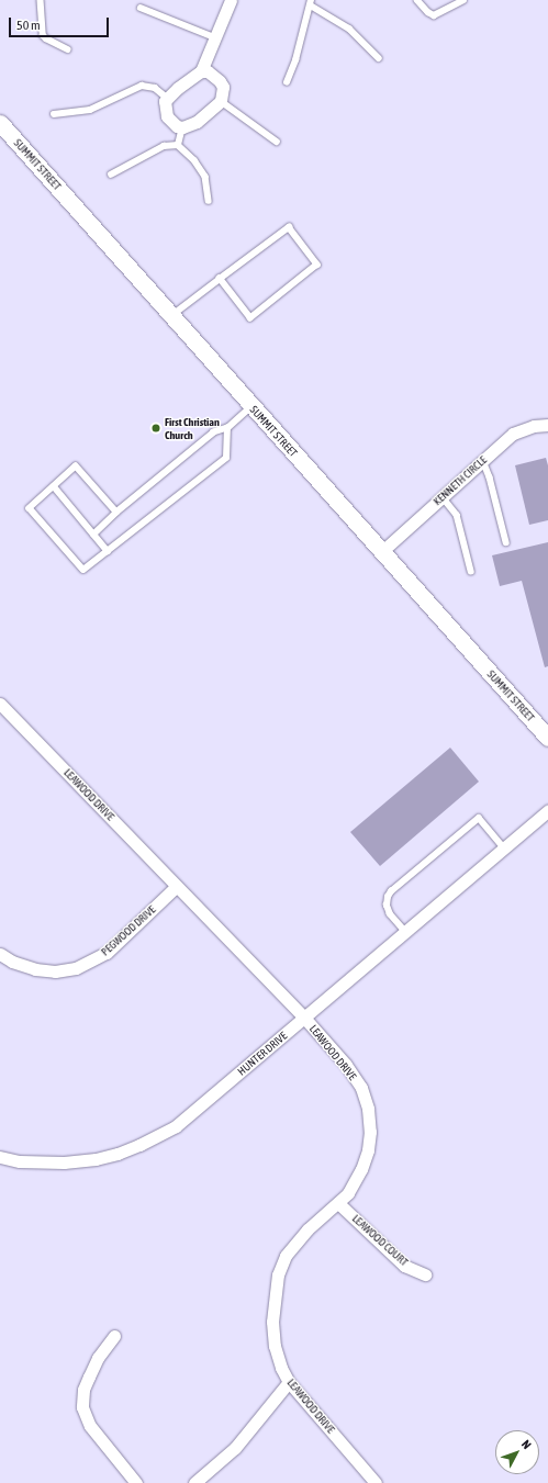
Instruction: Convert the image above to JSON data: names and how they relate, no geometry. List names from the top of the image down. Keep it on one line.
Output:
{"streets":{"main road":["SUMMIT STREET"],"street":["KENNETH CIRCLE","LEAWOOD DRIVE","PEGWOOD DRIVE","HUNTER DRIVE","LEAWOOD COURT"]},"crossings":[["SUMMIT STREET","KENNETH CIRCLE"],["LEAWOOD DRIVE","PEGWOOD DRIVE"],["LEAWOOD DRIVE","HUNTER DRIVE"],["LEAWOOD DRIVE","LEAWOOD COURT"]],"places":["First Christian Church"],"scale_bar":"50 m","north":"top right"}
